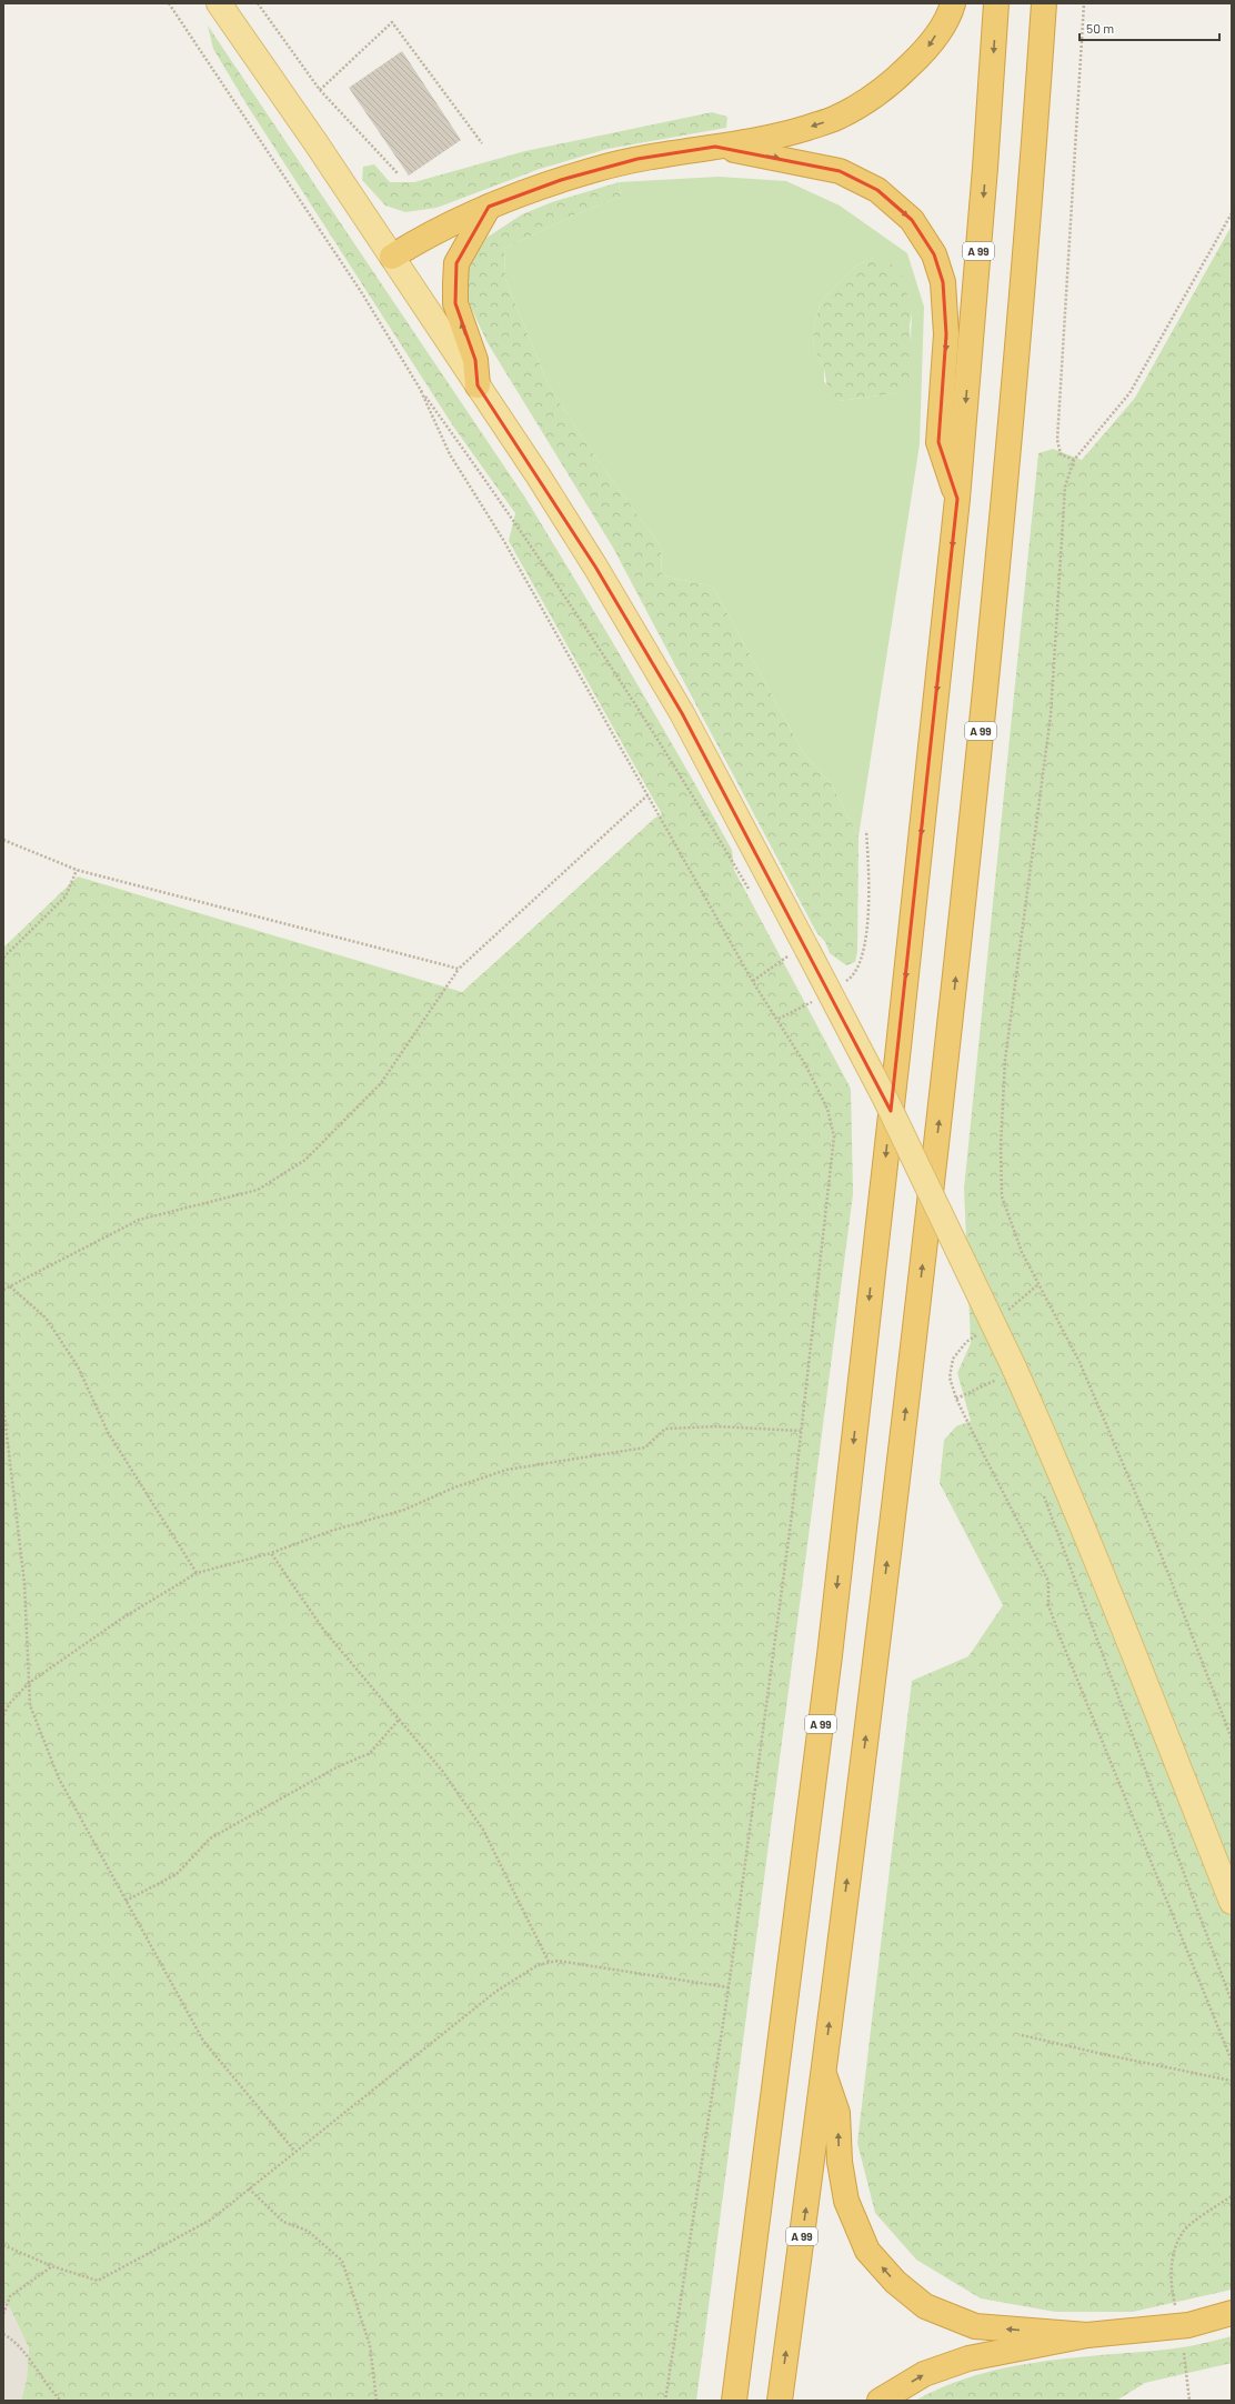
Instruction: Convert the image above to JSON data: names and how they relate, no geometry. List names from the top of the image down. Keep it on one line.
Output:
{"streets":{"highway":["A 99"]},"scale_bar":"50 m"}
